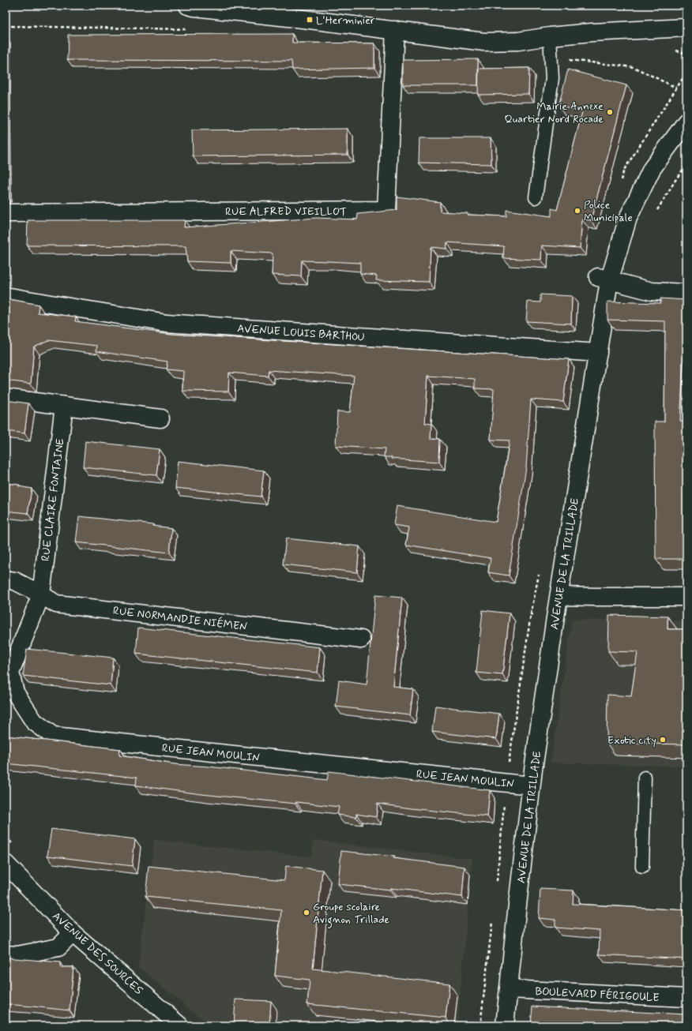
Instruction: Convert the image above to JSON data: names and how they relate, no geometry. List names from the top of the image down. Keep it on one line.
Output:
{"streets":{"street":["RUE ALFRED VIEILLOT","AVENUE LOUIS BARTHOU","RUE CLAIRE FONTAINE","AVENUE DE LA TRILLADE","RUE NORMANDIE NIÉMEN","RUE JEAN MOULIN","AVENUE DES SOURCES","BOULEVARD FÉRIGOULE"]},"crossings":[["AVENUE LOUIS BARTHOU","AVENUE DE LA TRILLADE"],["RUE CLAIRE FONTAINE","RUE NORMANDIE NIÉMEN"],["RUE CLAIRE FONTAINE","RUE JEAN MOULIN"],["AVENUE DE LA TRILLADE","RUE JEAN MOULIN"],["AVENUE DE LA TRILLADE","BOULEVARD FÉRIGOULE"],["RUE NORMANDIE NIÉMEN","RUE JEAN MOULIN"]],"places":{"transit":["L'Herminier"],"other":["Mairie Annexe Quartier Nord Rocade","Police Municipale","Exotic city","Groupe scolaire Avignon Trillade"]}}
